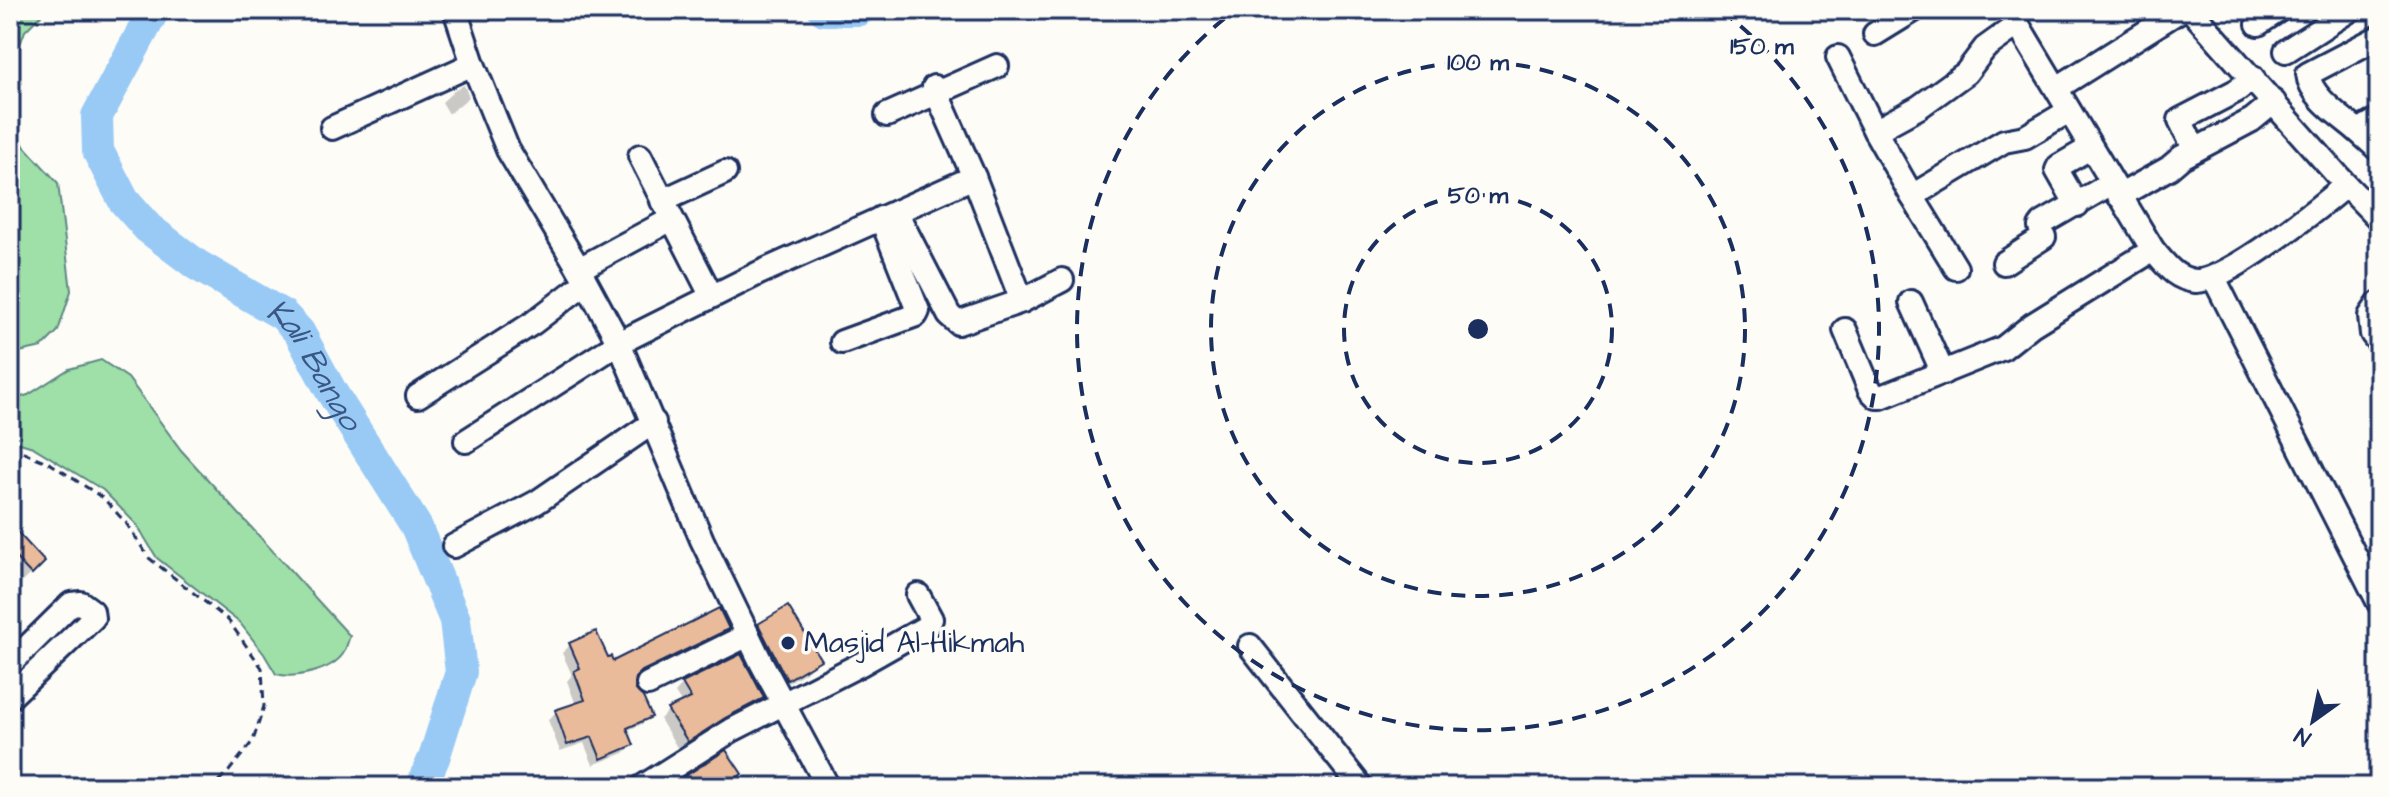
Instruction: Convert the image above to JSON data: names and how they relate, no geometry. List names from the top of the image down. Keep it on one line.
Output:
{"water":["Kali Bango"],"places":["Masjid Al-Hikmah"],"north":"bottom left","rings":["150 m","100 m","50 m"]}
